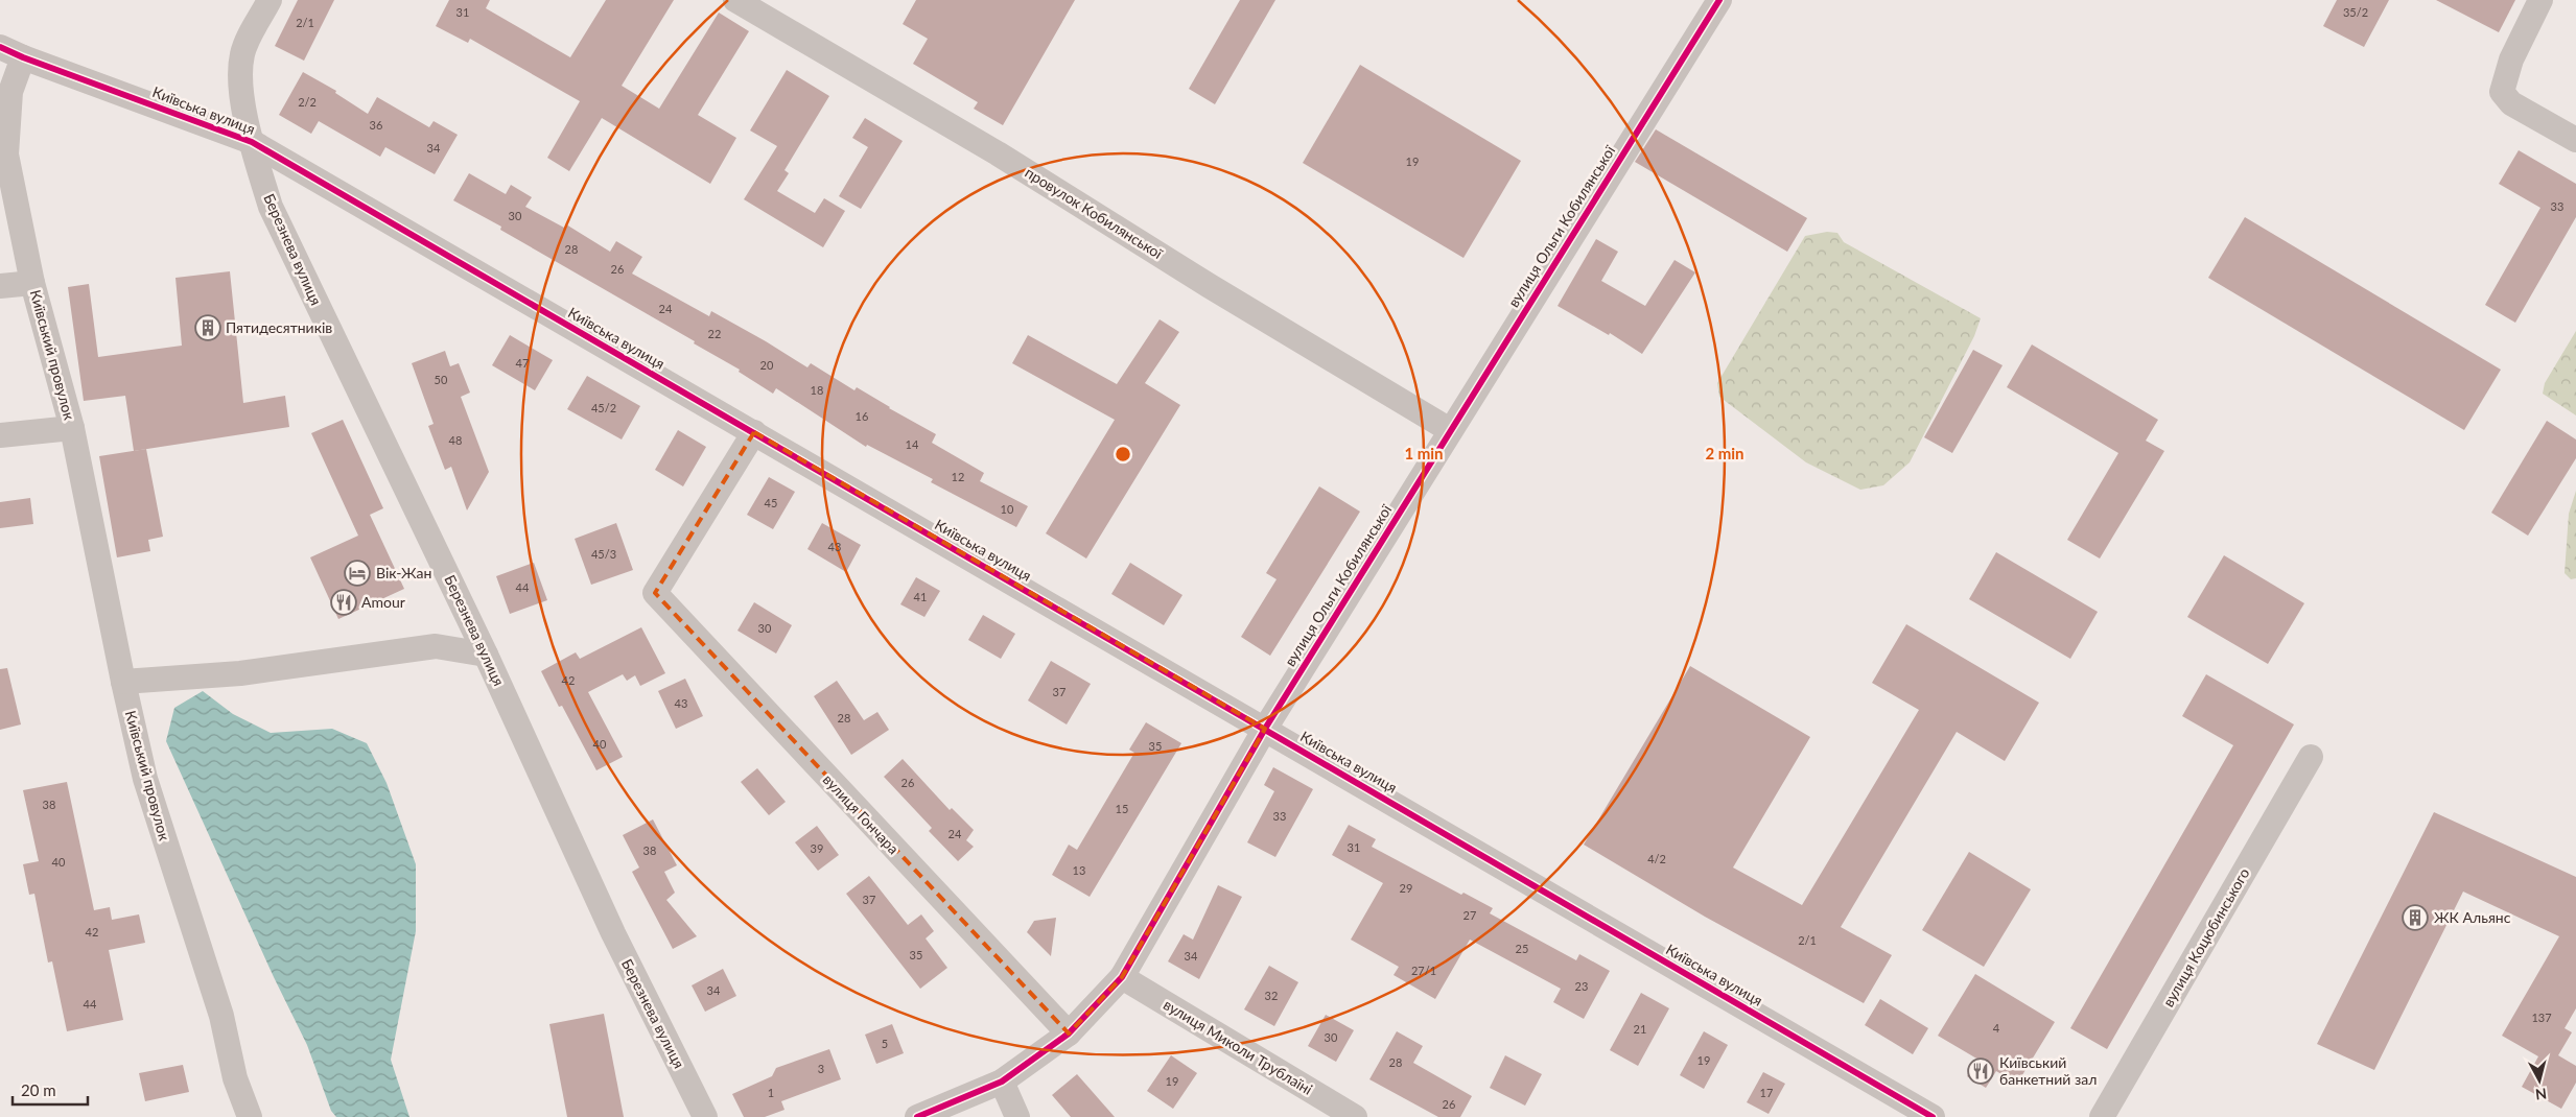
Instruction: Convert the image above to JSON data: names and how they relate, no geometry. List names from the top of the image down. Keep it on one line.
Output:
{"streets":{"street":["Київська вулиця","провулок Кобилянської","вулиця Ольги Кобилянської","Березнева вулиця","Київський провулок","вулиця Гончара","вулиця Коцюбинського","вулиця Миколи Трублаїні"]},"crossings":[["Київська вулиця","вулиця Ольги Кобилянської"],["Київська вулиця","Березнева вулиця"],["Київська вулиця","Київський провулок"],["Київська вулиця","вулиця Гончара"],["провулок Кобилянської","вулиця Ольги Кобилянської"],["вулиця Ольги Кобилянської","вулиця Гончара"],["вулиця Ольги Кобилянської","вулиця Миколи Трублаїні"]],"places":{"building":["Пятидесятників","ЖК Альянс"],"hotel":["Вік-Жан"],"restaurant":["Amour","Київський банкетний зал"]},"house_numbers":["31","35/2","2/1","2/2","36","34","19","33","30","28","26","24","22","47","20","50","18","45/2","16","48","14","12","45","10","43","45/3","44","41","30","42","37","43","28","40","35","26","38","15","33","24","31","39","38","4/2","40","13","29","37","27","42","2/1","25","35","34","27/1","23","34","32","44","137","4","21","30","5","19","28","3","19","1","17","26"],"scale_bar":"20 m","north":"bottom","rings":["1 min","2 min"]}
